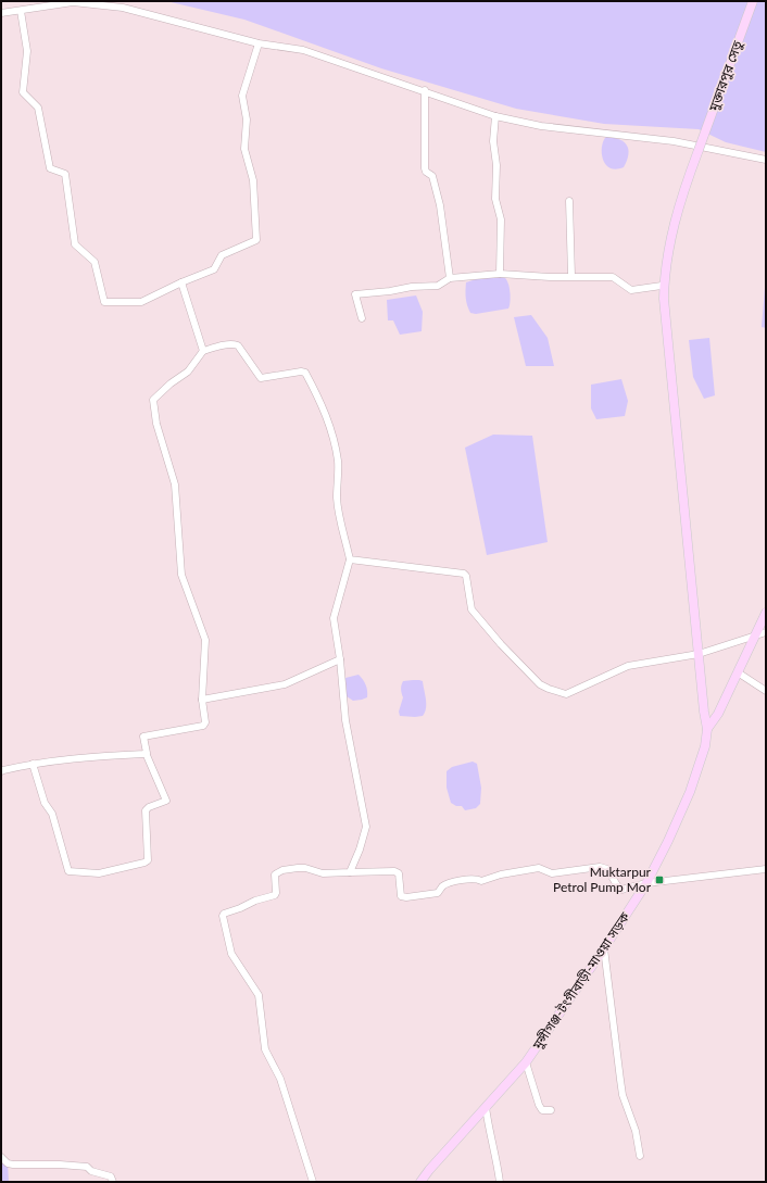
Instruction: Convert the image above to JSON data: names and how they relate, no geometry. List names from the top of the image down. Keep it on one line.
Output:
{"streets":{"main road":["মুক্তারপুর সেতু","মুন্সীগঞ্জ-টংগীবাড়ী-মাওয়া সড়ক"]},"crossings":[["মুক্তারপুর সেতু","মুন্সীগঞ্জ-টংগীবাড়ী-মাওয়া সড়ক"]],"places":{"transit":["Muktarpur Petrol Pump Mor"]}}
